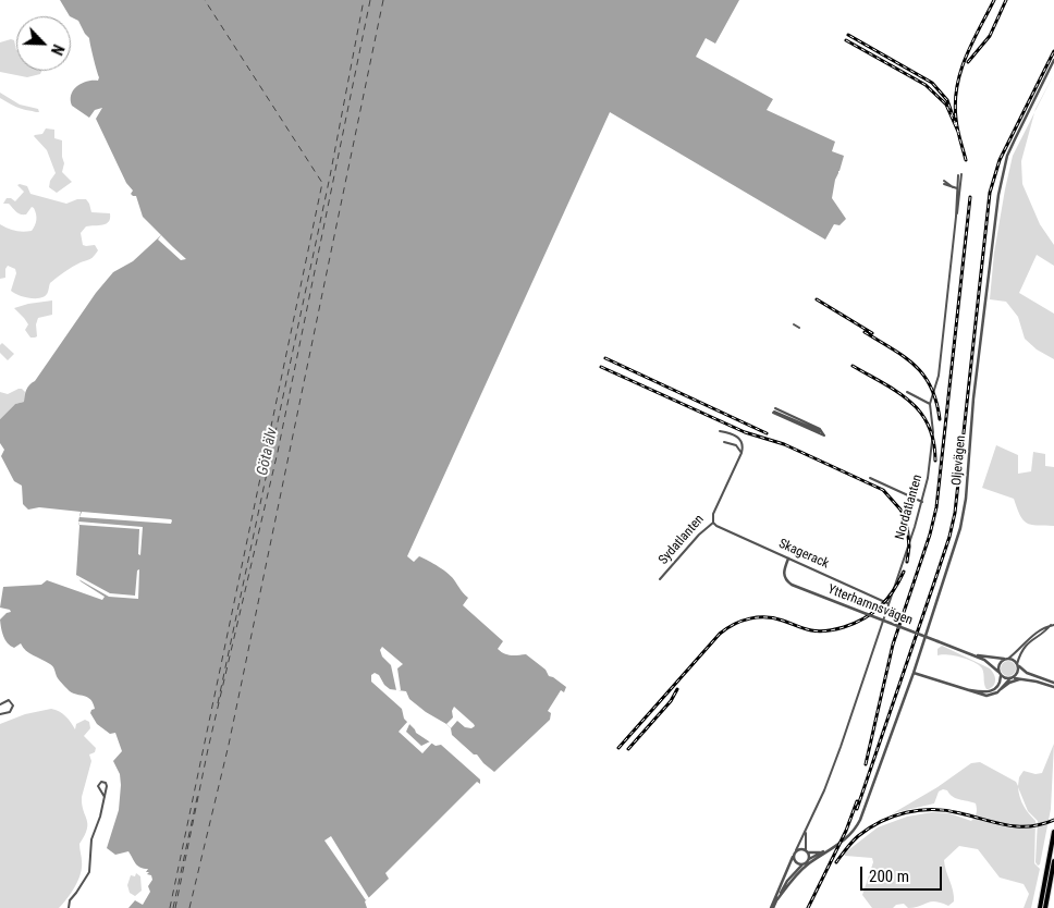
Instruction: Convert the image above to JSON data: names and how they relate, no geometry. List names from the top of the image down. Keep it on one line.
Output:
{"streets":{"street":["Oljevägen","Nordatlanten","Sydatlanten","Skagerack","Ytterhamnsvägen"]},"crossings":[["Oljevägen","Nordatlanten"],["Nordatlanten","Skagerack"],["Sydatlanten","Skagerack"],["Skagerack","Ytterhamnsvägen"]],"water":["Göta älv"],"scale_bar":"200 m","north":"bottom right"}
